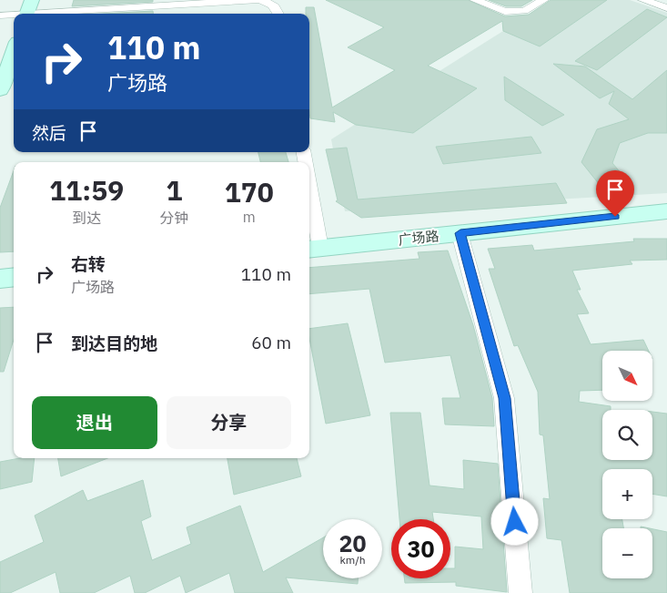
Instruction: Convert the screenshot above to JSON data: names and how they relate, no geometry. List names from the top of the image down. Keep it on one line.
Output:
{"streets":{"street":["广场路"]},"north":"bottom right","page":{"turn":["110 m","广场路"],"then":"然后","eta":["11:59","到达","1","分钟","170","m"],"list":[{"name":"右转","note":"广场路","value":"110 m"},{"name":"到达目的地","value":"60 m"}],"map_buttons":["+","−"],"buttons":["退出","分享"],"speed":"20 km/h","limit":"30"}}
